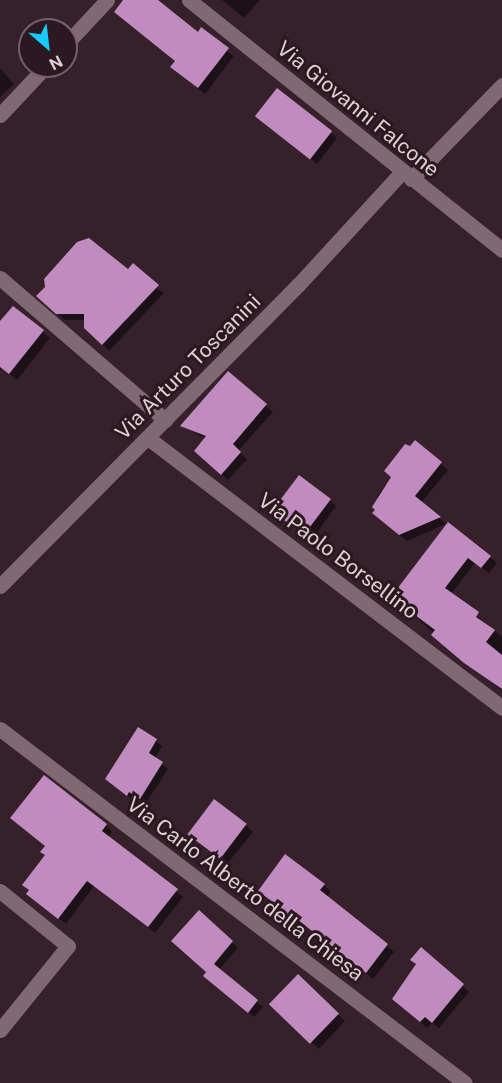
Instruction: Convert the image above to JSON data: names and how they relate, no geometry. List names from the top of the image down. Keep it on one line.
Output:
{"streets":{"street":["Via Giovanni Falcone","Via Arturo Toscanini","Via Paolo Borsellino","Via Carlo Alberto della Chiesa"]},"crossings":[["Via Giovanni Falcone","Via Arturo Toscanini"],["Via Arturo Toscanini","Via Paolo Borsellino"]],"north":"bottom right"}
